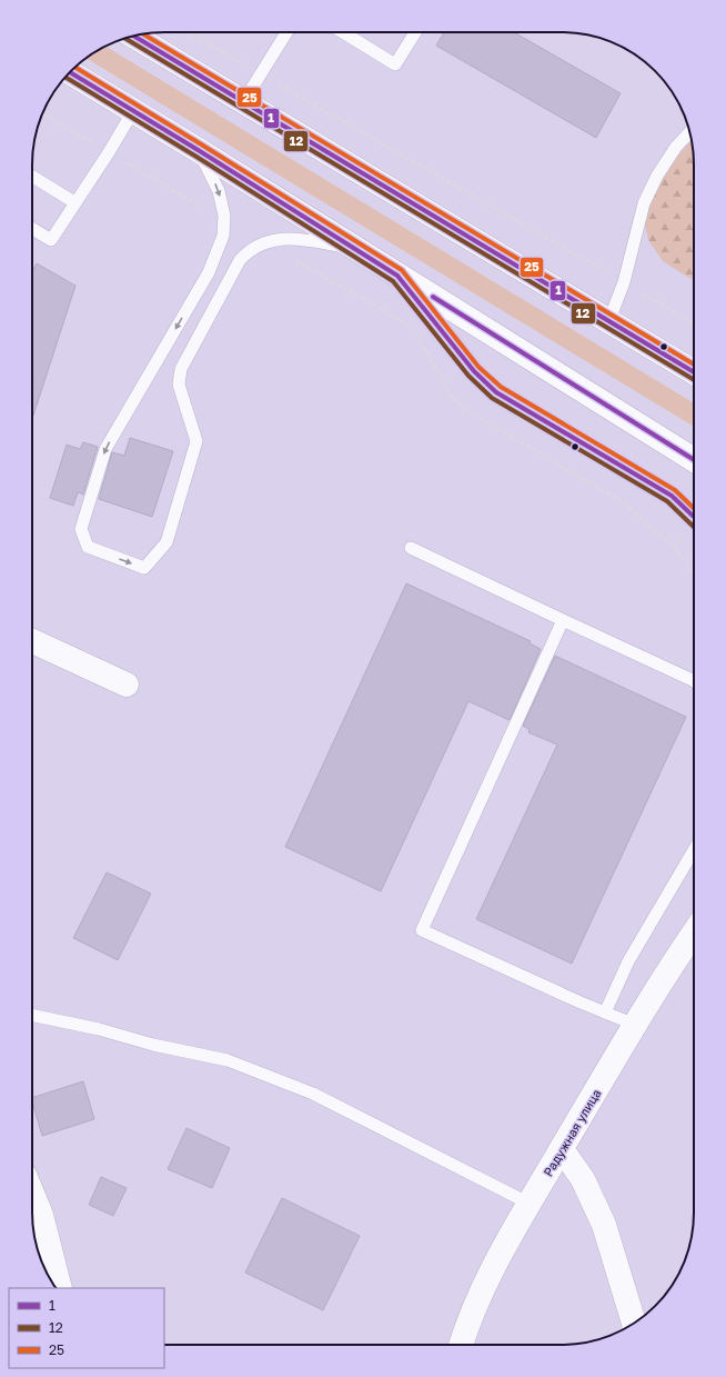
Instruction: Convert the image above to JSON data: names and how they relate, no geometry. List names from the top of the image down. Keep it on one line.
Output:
{"streets":{"main road":["Радужная улица"]},"lines":["transit line 25","transit line 1","transit line 12"],"legend":["1","12","25"]}
